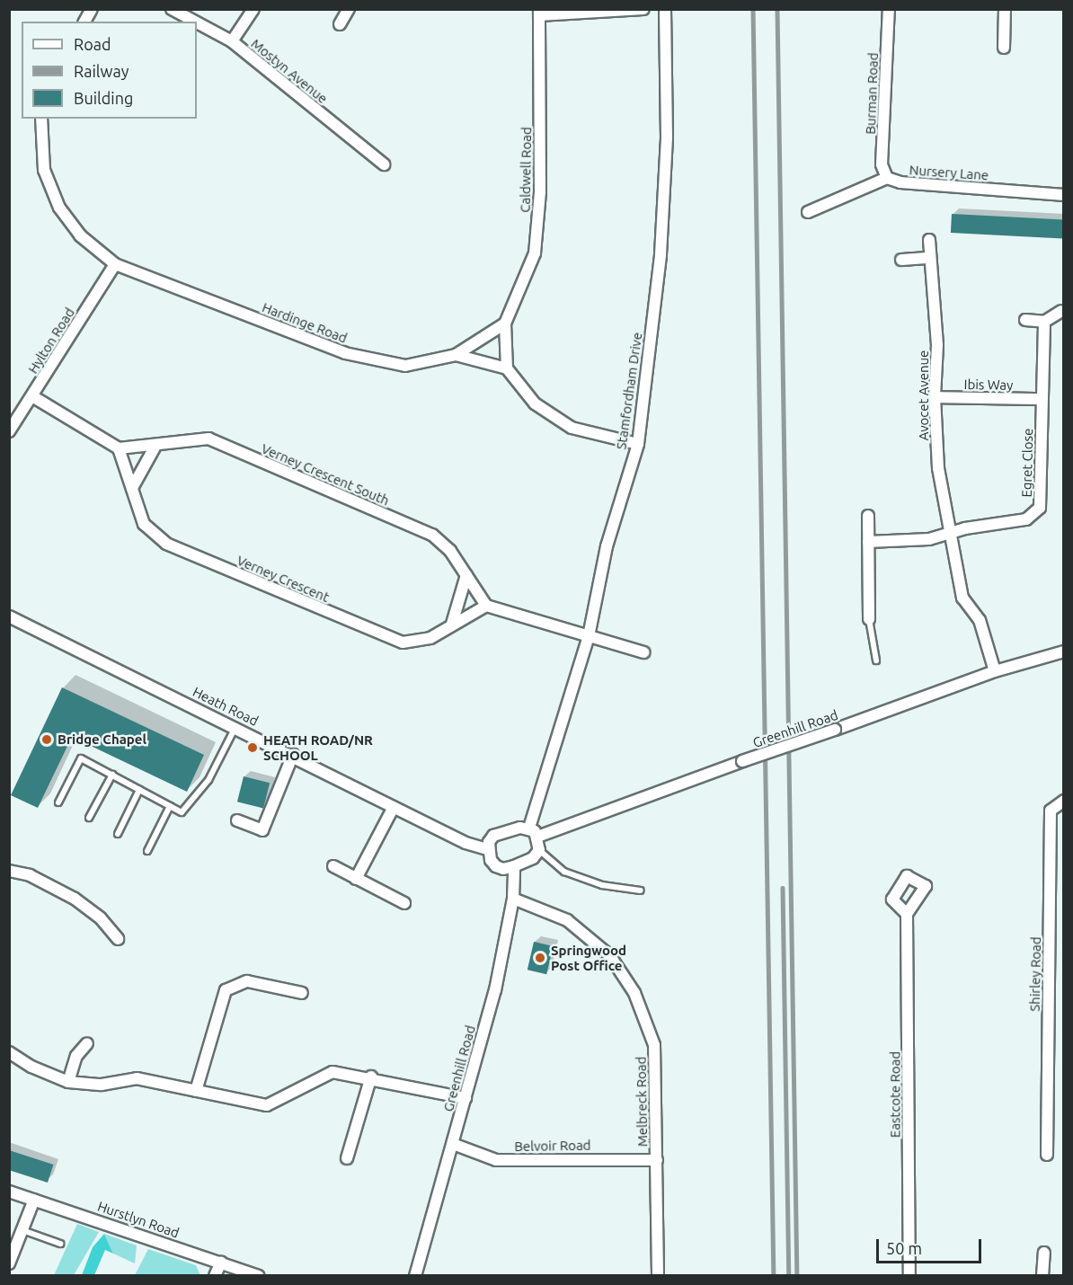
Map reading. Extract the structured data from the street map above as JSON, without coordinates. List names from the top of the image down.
{
  "streets": {
    "street": [
      "Mostyn Avenue",
      "Burman Road",
      "Caldwell Road",
      "Nursery Lane",
      "Hardinge Road",
      "Hylton Road",
      "Ibis Way",
      "Stamfordham Drive",
      "Avocet Avenue",
      "Egret Close",
      "Verney Crescent South",
      "Verney Crescent",
      "Heath Road",
      "Greenhill Road",
      "Shirley Road",
      "Eastcote Road",
      "Melbreck Road",
      "Belvoir Road",
      "Hurstlyn Road"
    ]
  },
  "crossings": [
    ["Burman Road", "Nursery Lane"],
    ["Caldwell Road", "Hardinge Road"],
    ["Hardinge Road", "Hylton Road"],
    ["Ibis Way", "Avocet Avenue"],
    ["Ibis Way", "Egret Close"],
    ["Stamfordham Drive", "Heath Road"],
    ["Stamfordham Drive", "Greenhill Road"],
    ["Avocet Avenue", "Egret Close"],
    ["Avocet Avenue", "Greenhill Road"],
    ["Verney Crescent South", "Verney Crescent"],
    ["Heath Road", "Greenhill Road"],
    ["Greenhill Road", "Melbreck Road"],
    ["Greenhill Road", "Belvoir Road"],
    ["Melbreck Road", "Belvoir Road"]
  ],
  "places": ["Bridge Chapel", "HEATH ROAD/NR SCHOOL", "Springwood Post Office"],
  "legend": ["Road", "Railway", "Building"],
  "scale_bar": "50 m"
}
